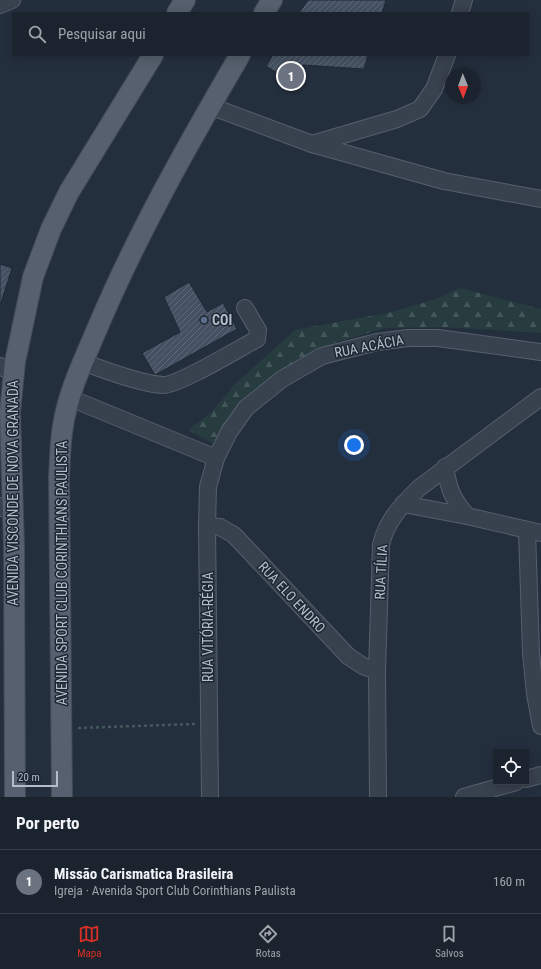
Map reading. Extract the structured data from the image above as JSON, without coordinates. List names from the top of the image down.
{
  "streets": {
    "main road": ["AVENIDA VISCONDE DE NOVA GRANADA", "AVENIDA SPORT CLUB CORINTHIANS PAULISTA"],
    "street": [
      "RUA ACÁCIA",
      "RUA TÍLIA",
      "RUA ELO ENDRO",
      "RUA VITÓRIA-RÉGIA"
    ]
  },
  "crossings": [
    ["RUA ACÁCIA", "RUA VITÓRIA-RÉGIA"],
    ["RUA TÍLIA", "RUA ELO ENDRO"],
    ["RUA ELO ENDRO", "RUA VITÓRIA-RÉGIA"]
  ],
  "places": ["COI"],
  "scale_bar": "20 m",
  "north": "bottom",
  "page": {
    "search": "Pesquisar aqui",
    "pins": "1",
    "scale": "20 m",
    "heading": "Por perto",
    "list": [
      {
        "mark": "1",
        "name": "Missão Carismatica Brasileira",
        "note": "Igreja · Avenida Sport Club Corinthians Paulista",
        "value": "160 m"
      }
    ],
    "nav": ["Mapa", "Rotas", "Salvos"]
  }
}
